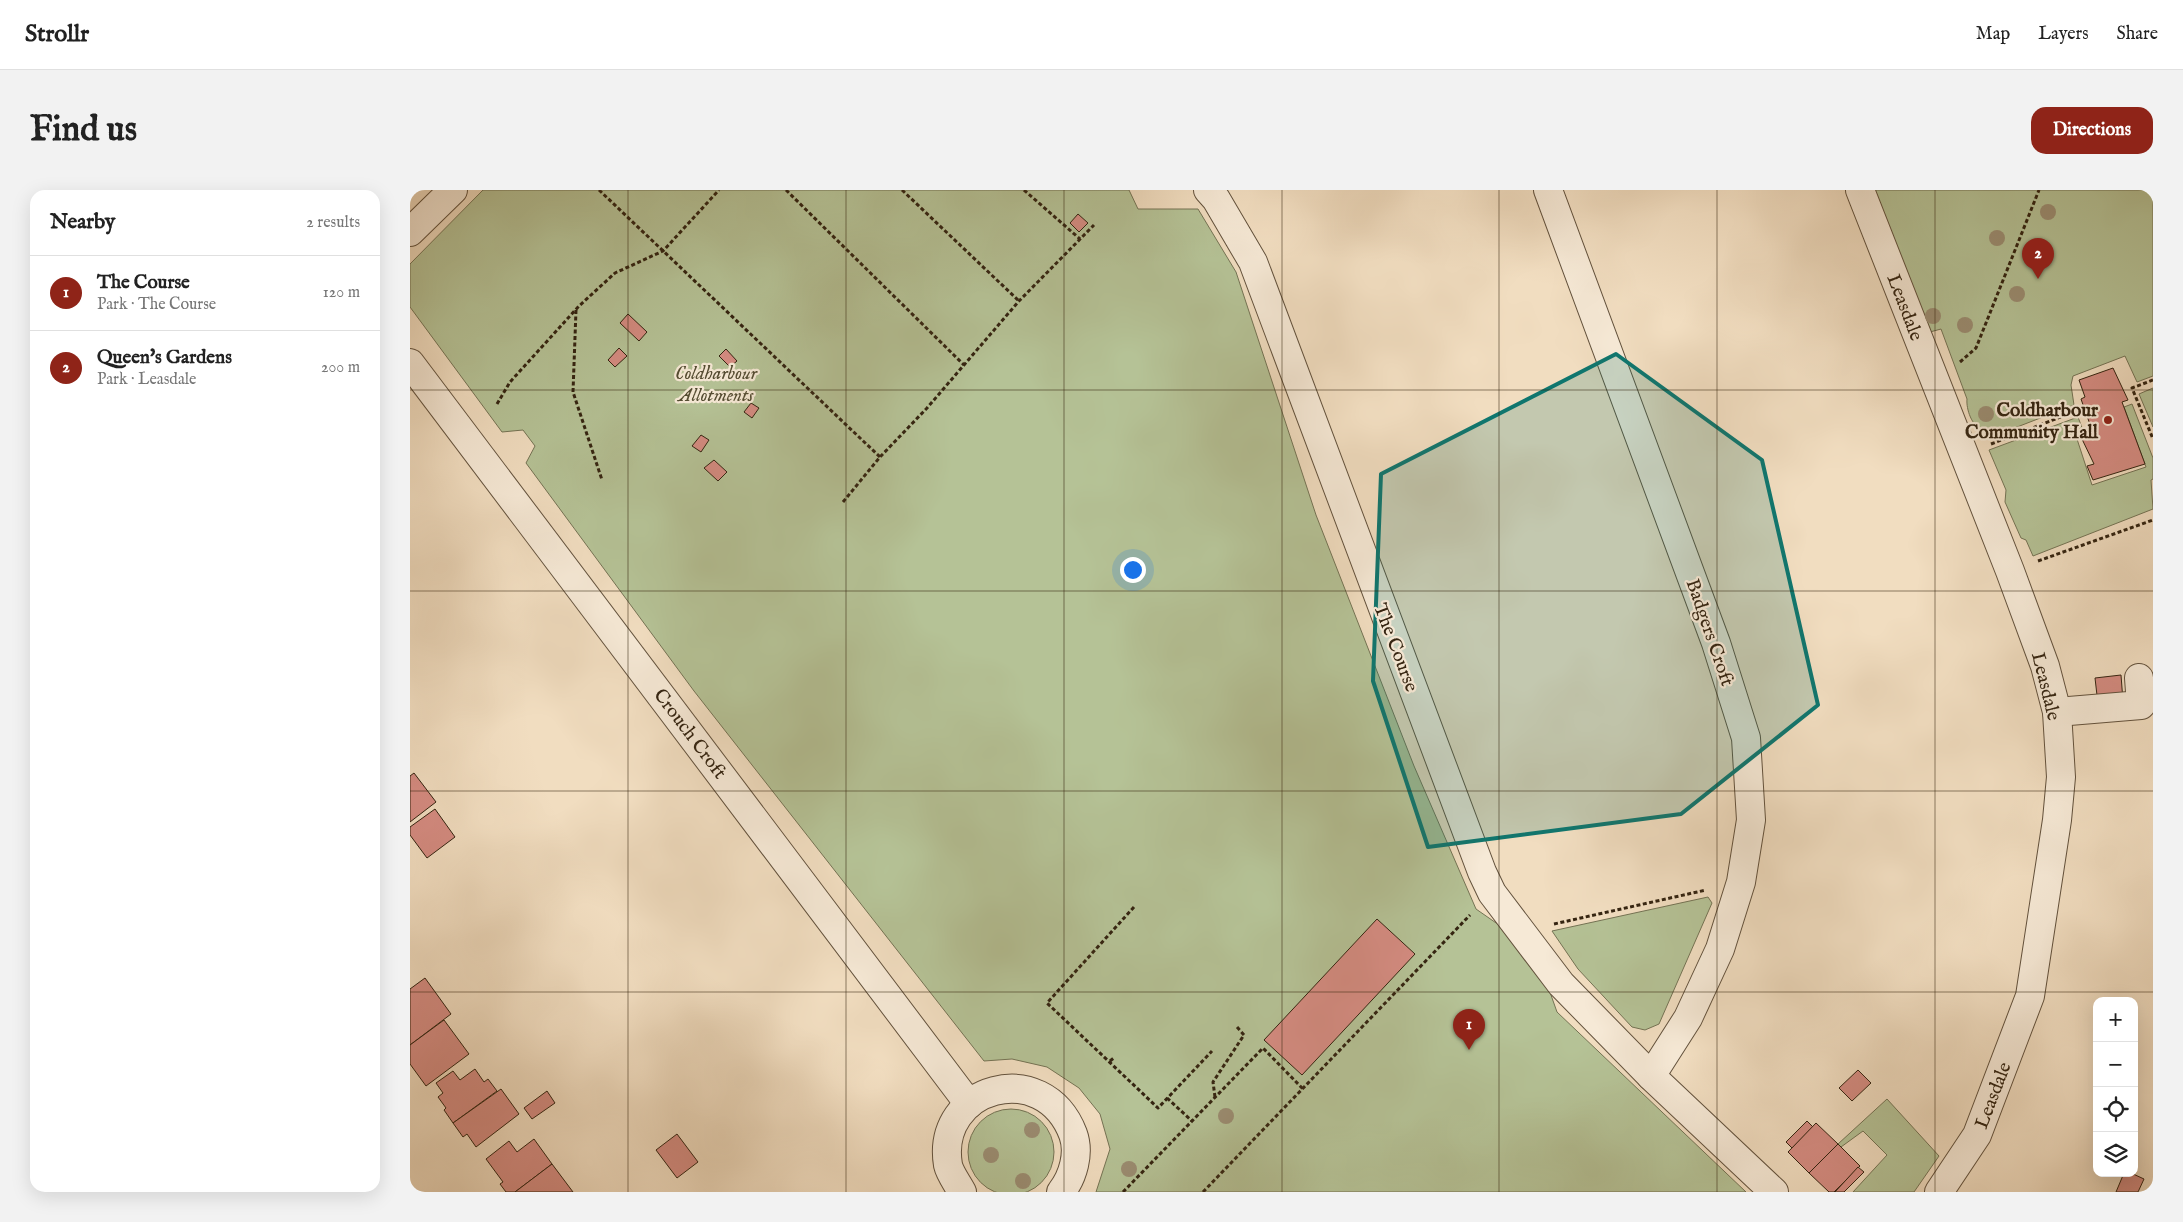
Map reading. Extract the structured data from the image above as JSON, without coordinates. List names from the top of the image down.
{
  "streets": {
    "street": [
      "Leasdale",
      "Badgers Croft",
      "The Course",
      "Crouch Croft"
    ]
  },
  "crossings": [
    ["Badgers Croft", "The Course"]
  ],
  "parks": ["Coldharbour Allotments"],
  "places": ["Coldharbour Community Hall"],
  "page": {
    "header": "Strollr",
    "nav": ["Map", "Layers", "Share"],
    "buttons": "Directions",
    "title": "Find us",
    "heading": ["Nearby", "2 results"],
    "pins": ["2", "1"],
    "list": [
      {
        "mark": "1",
        "name": "The Course",
        "note": "Park · The Course",
        "value": "120 m"
      },
      {
        "mark": "2",
        "name": "Queen's Gardens",
        "note": "Park · Leasdale",
        "value": "200 m"
      }
    ],
    "map_buttons": ["+", "−"]
  }
}
